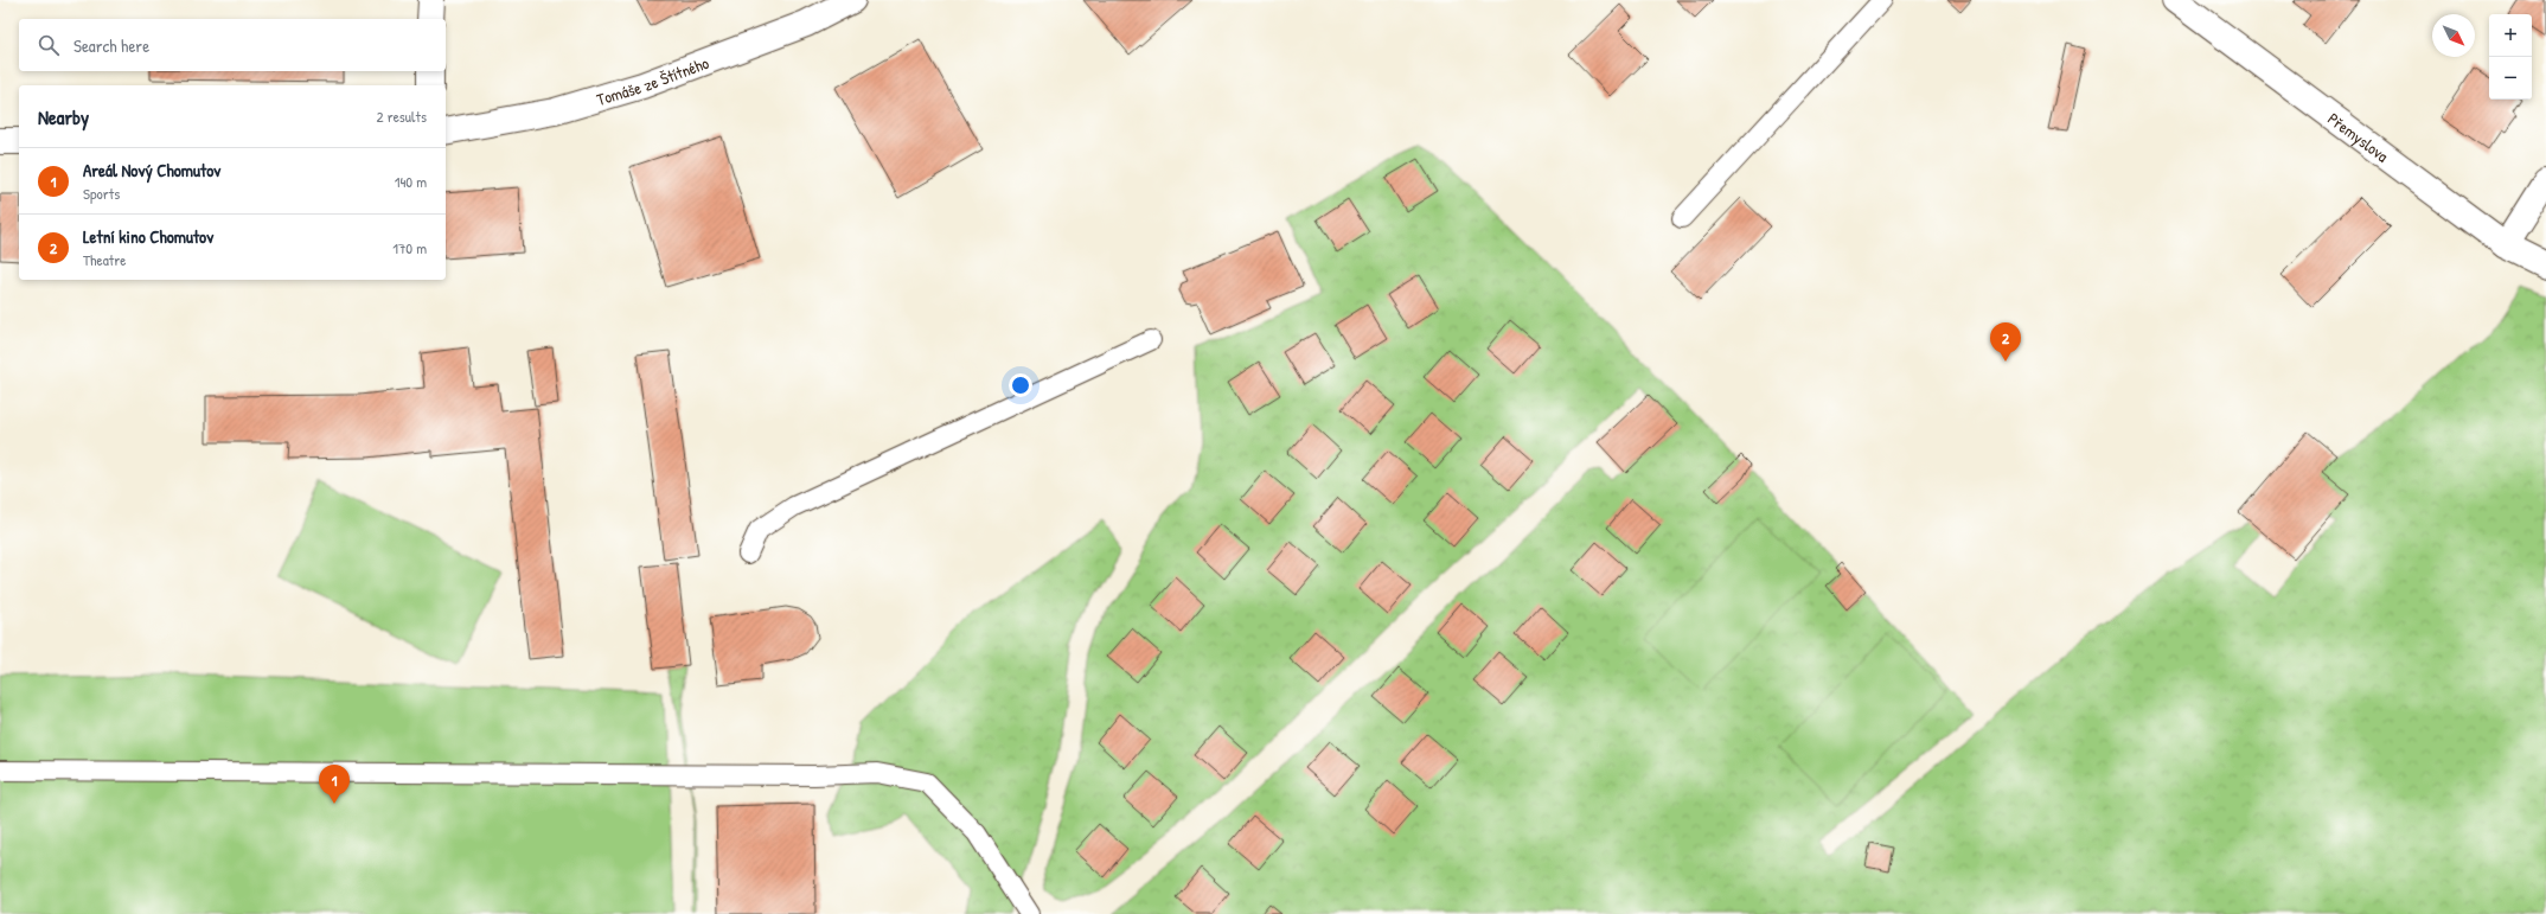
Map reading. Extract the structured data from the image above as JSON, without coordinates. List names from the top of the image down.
{
  "streets": {
    "street": ["Tomáše ze Štítného", "Přemyslova"]
  },
  "north": "bottom right",
  "page": {
    "map_buttons": ["+", "−"],
    "search": "Search here",
    "heading": ["Nearby", "2 results"],
    "list": [
      {
        "mark": "1",
        "name": "Areál Nový Chomutov",
        "note": "Sports",
        "value": "140 m"
      },
      {
        "mark": "2",
        "name": "Letní kino Chomutov",
        "note": "Theatre",
        "value": "170 m"
      }
    ],
    "pins": ["2", "1"]
  }
}
